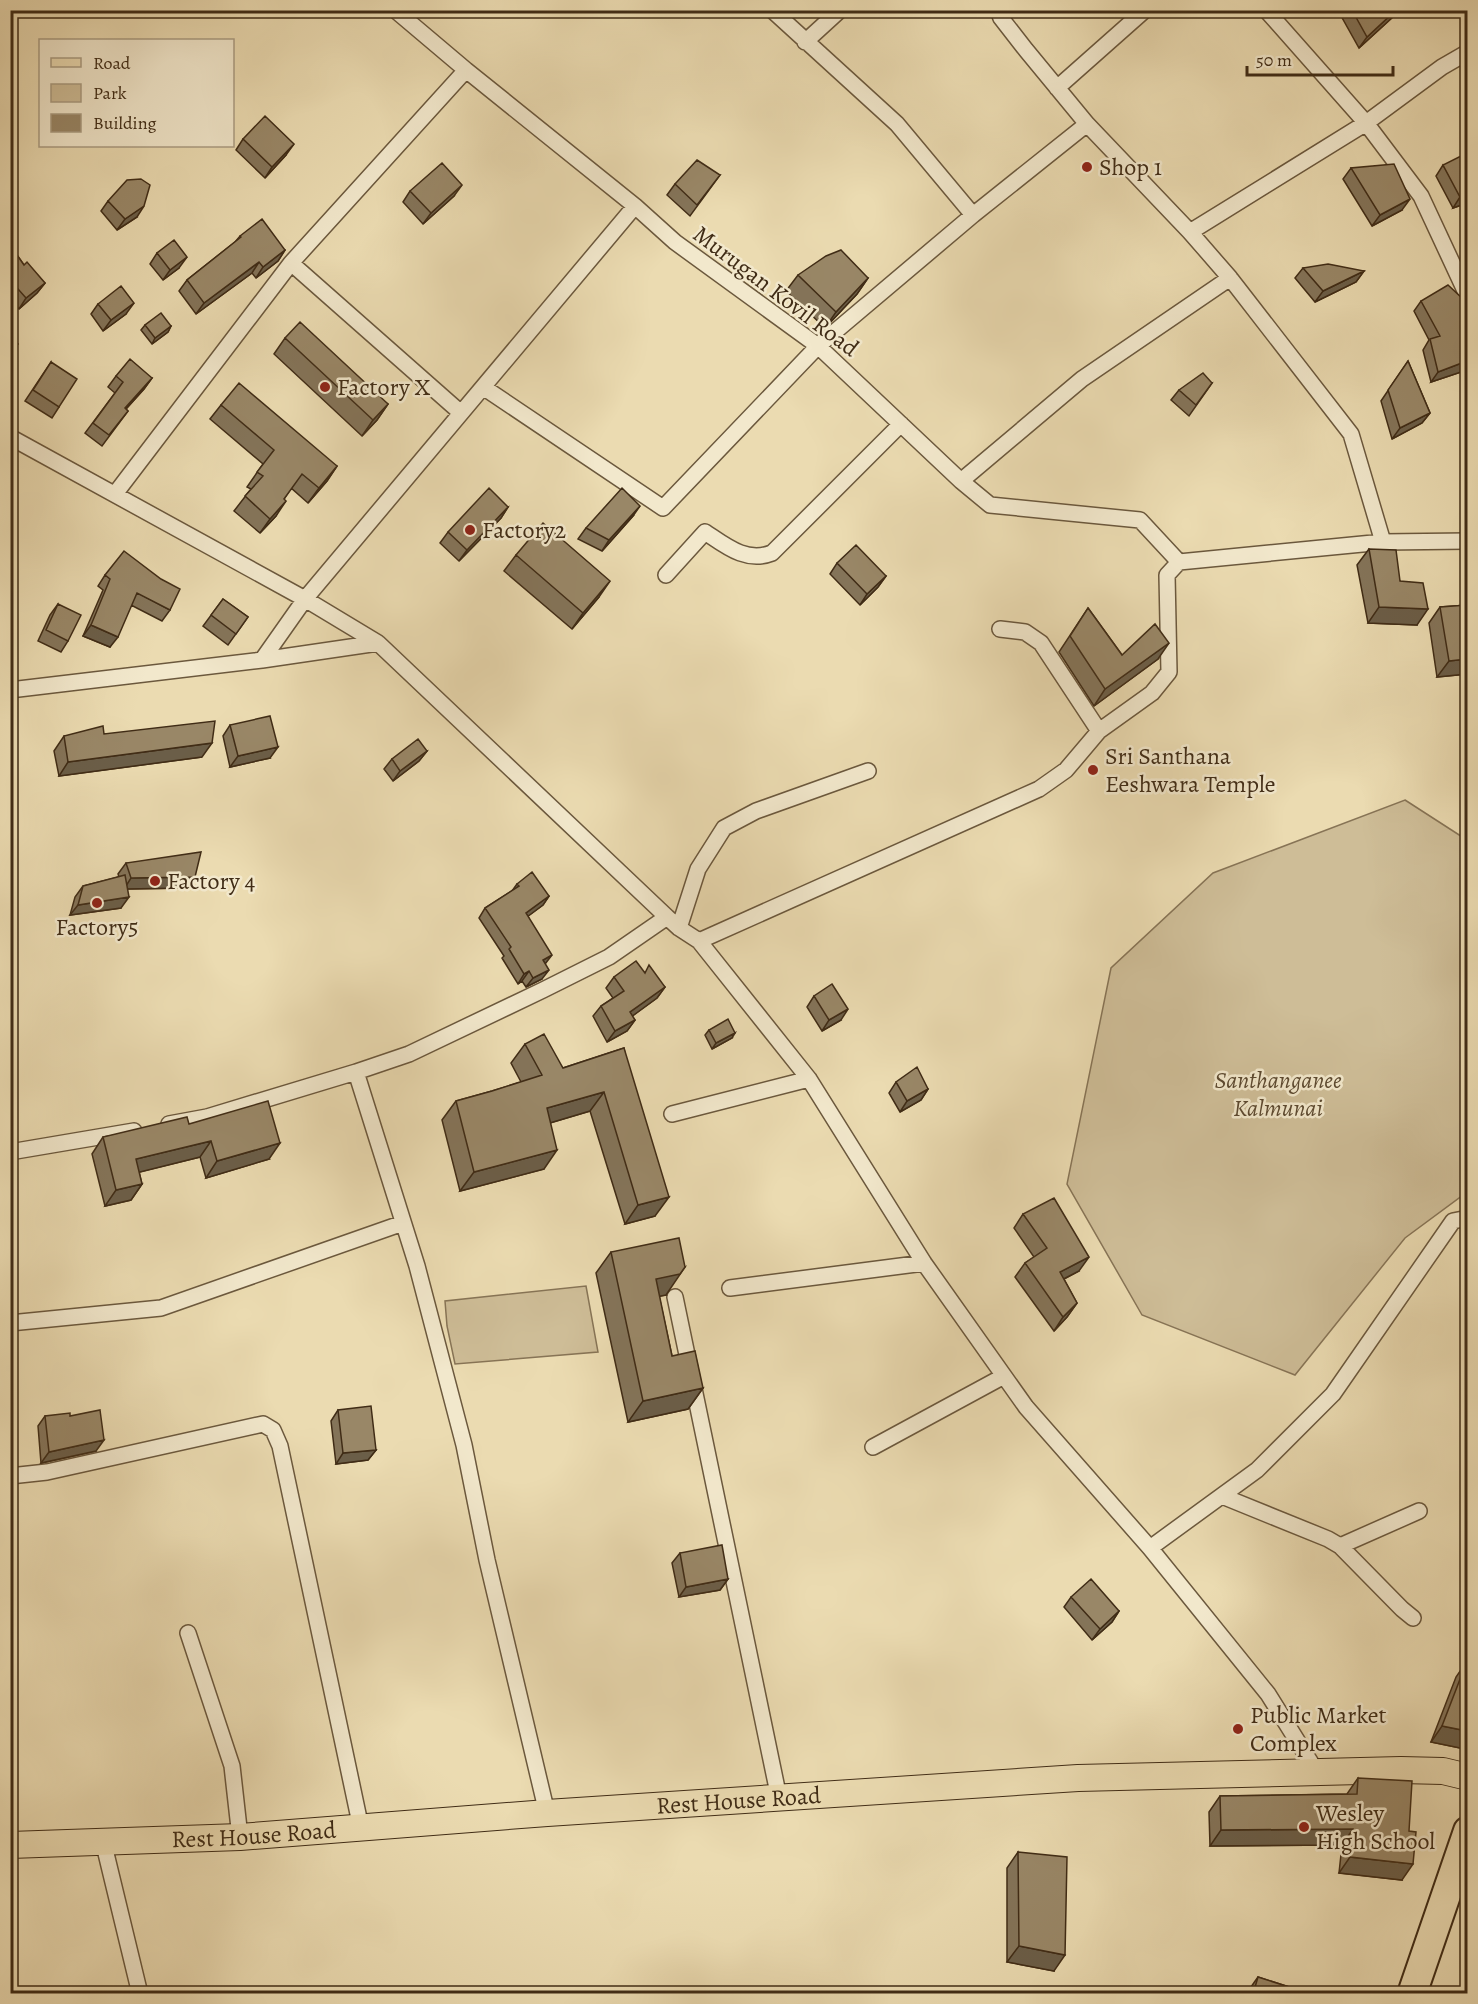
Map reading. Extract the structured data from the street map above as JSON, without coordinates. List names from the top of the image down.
{
  "streets": {
    "main road": ["Rest House Road"],
    "street": ["Murugan Kovil Road"]
  },
  "parks": ["Santhanganee Kalmunai"],
  "places": [
    "Shop 1",
    "Factory X",
    "Factory2",
    "Sri Santhana Eeshwara Temple",
    "Factory 4",
    "Factory5",
    "Public Market Complex",
    "Wesley High School"
  ],
  "legend": ["Road", "Park", "Building"],
  "scale_bar": "50 m"
}
